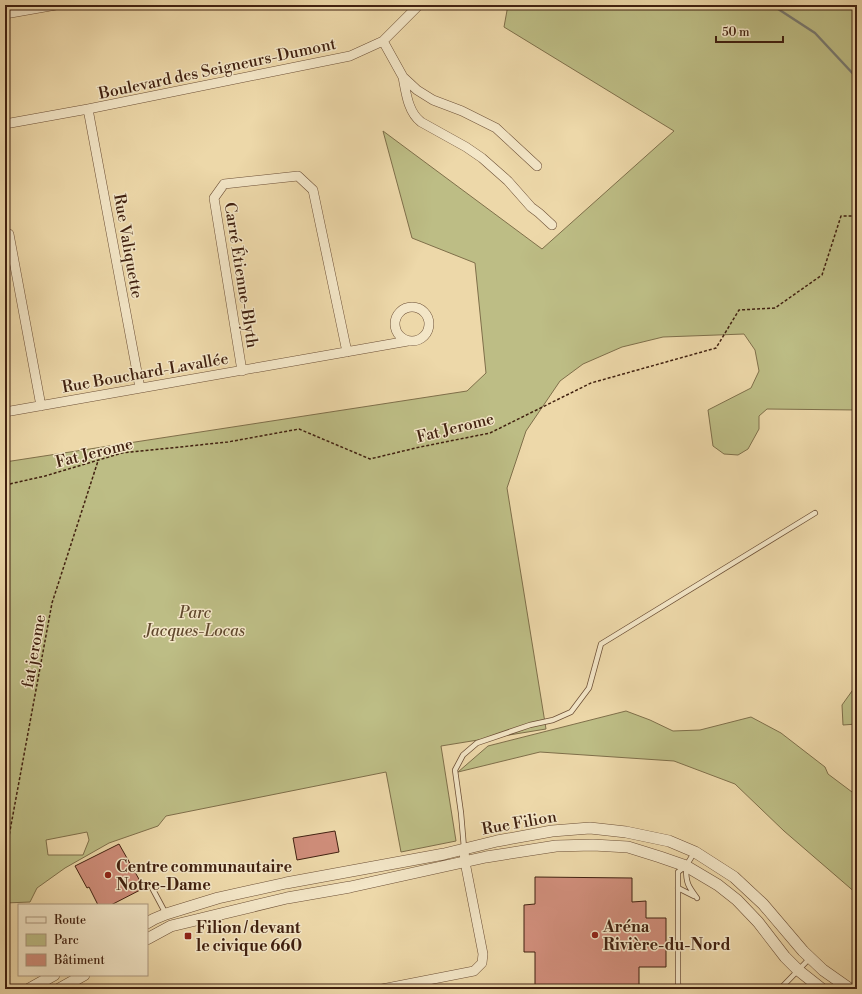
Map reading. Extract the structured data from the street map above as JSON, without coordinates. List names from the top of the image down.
{
  "streets": {
    "street": [
      "Boulevard des Seigneurs-Dumont",
      "Rue Valiquette",
      "Carré Étienne-Blyth",
      "Rue Bouchard-Lavallée",
      "Rue Filion"
    ],
    "path": ["Fat Jerome", "fat jerome"]
  },
  "crossings": [
    ["Boulevard des Seigneurs-Dumont", "Rue Valiquette"],
    ["Rue Valiquette", "Rue Bouchard-Lavallée"],
    ["Carré Étienne-Blyth", "Rue Bouchard-Lavallée"],
    ["Fat Jerome", "fat jerome"]
  ],
  "parks": ["Parc Jacques-Locas"],
  "places": {
    "other": ["Centre communautaire Notre-Dame", "Aréna Rivière-du-Nord"],
    "transit": ["Filion / devant le civique 660"]
  },
  "legend": ["Route", "Parc", "Bâtiment"],
  "scale_bar": "50 m"
}
